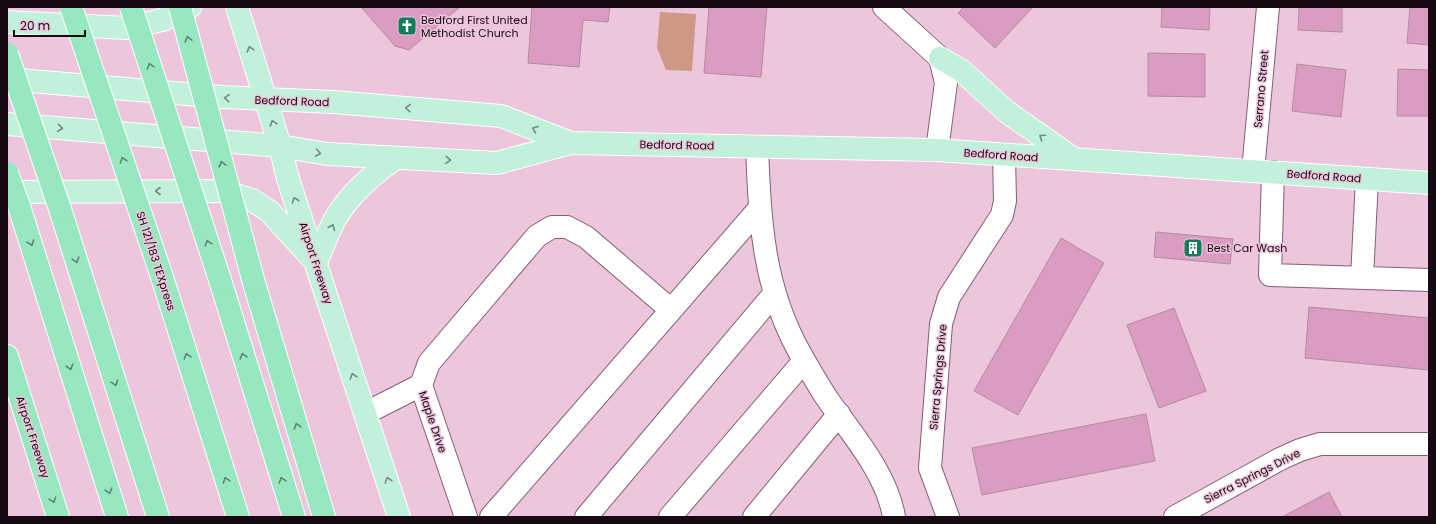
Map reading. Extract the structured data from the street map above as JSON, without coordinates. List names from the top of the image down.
{
  "streets": {
    "highway": ["SH 121/183 TEXpress", "Airport Freeway"],
    "main road": ["Bedford Road"],
    "street": ["Serrano Street", "Sierra Springs Drive", "Maple Drive"]
  },
  "crossings": [
    ["Serrano Street", "Bedford Road"],
    ["Bedford Road", "Airport Freeway"],
    ["Bedford Road", "Sierra Springs Drive"],
    ["Airport Freeway", "Maple Drive"]
  ],
  "places": {
    "church": ["Bedford First United Methodist Church"],
    "building": ["Best Car Wash"]
  },
  "scale_bar": "20 m"
}
